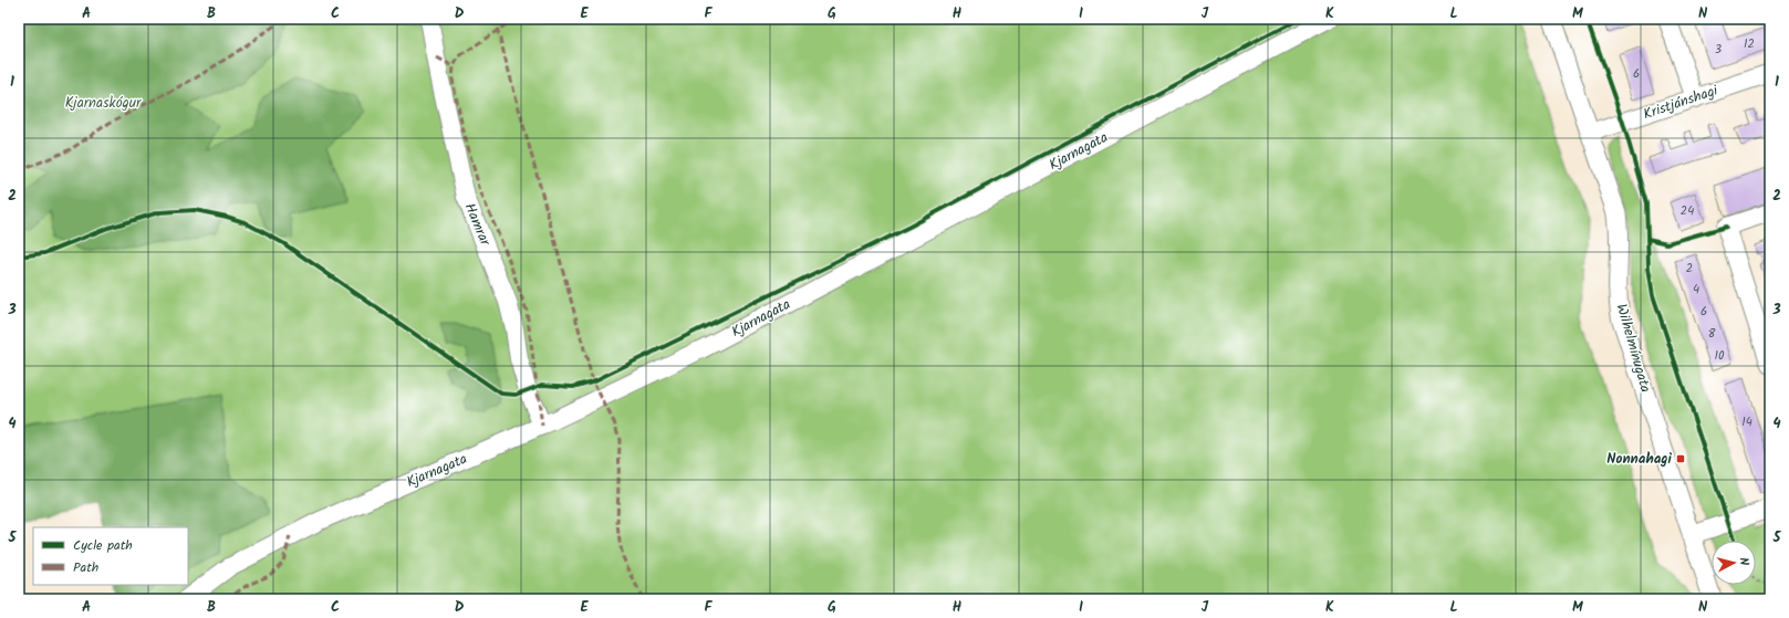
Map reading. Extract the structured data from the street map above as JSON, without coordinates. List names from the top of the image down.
{
  "streets": {
    "street": [
      "Kristjánshagi",
      "Kjarnagata",
      "Hamrar",
      "Wilhelmínugata"
    ]
  },
  "crossings": [
    ["Kristjánshagi", "Wilhelmínugata"],
    ["Kjarnagata", "Hamrar"]
  ],
  "parks": ["Kjarnaskógur"],
  "places": {
    "transit": ["Nonnahagi"]
  },
  "house_numbers": [
    "12",
    "3",
    "6",
    "24",
    "2",
    "4",
    "6",
    "8",
    "10",
    "14"
  ],
  "legend": ["Cycle path", "Path"],
  "north": "right",
  "grid": {
    "columns": [
      "A",
      "B",
      "C",
      "D",
      "E",
      "F",
      "G",
      "H",
      "I",
      "J",
      "K",
      "L",
      "M",
      "N"
    ],
    "rows": [
      "1",
      "2",
      "3",
      "4",
      "5"
    ]
  }
}
